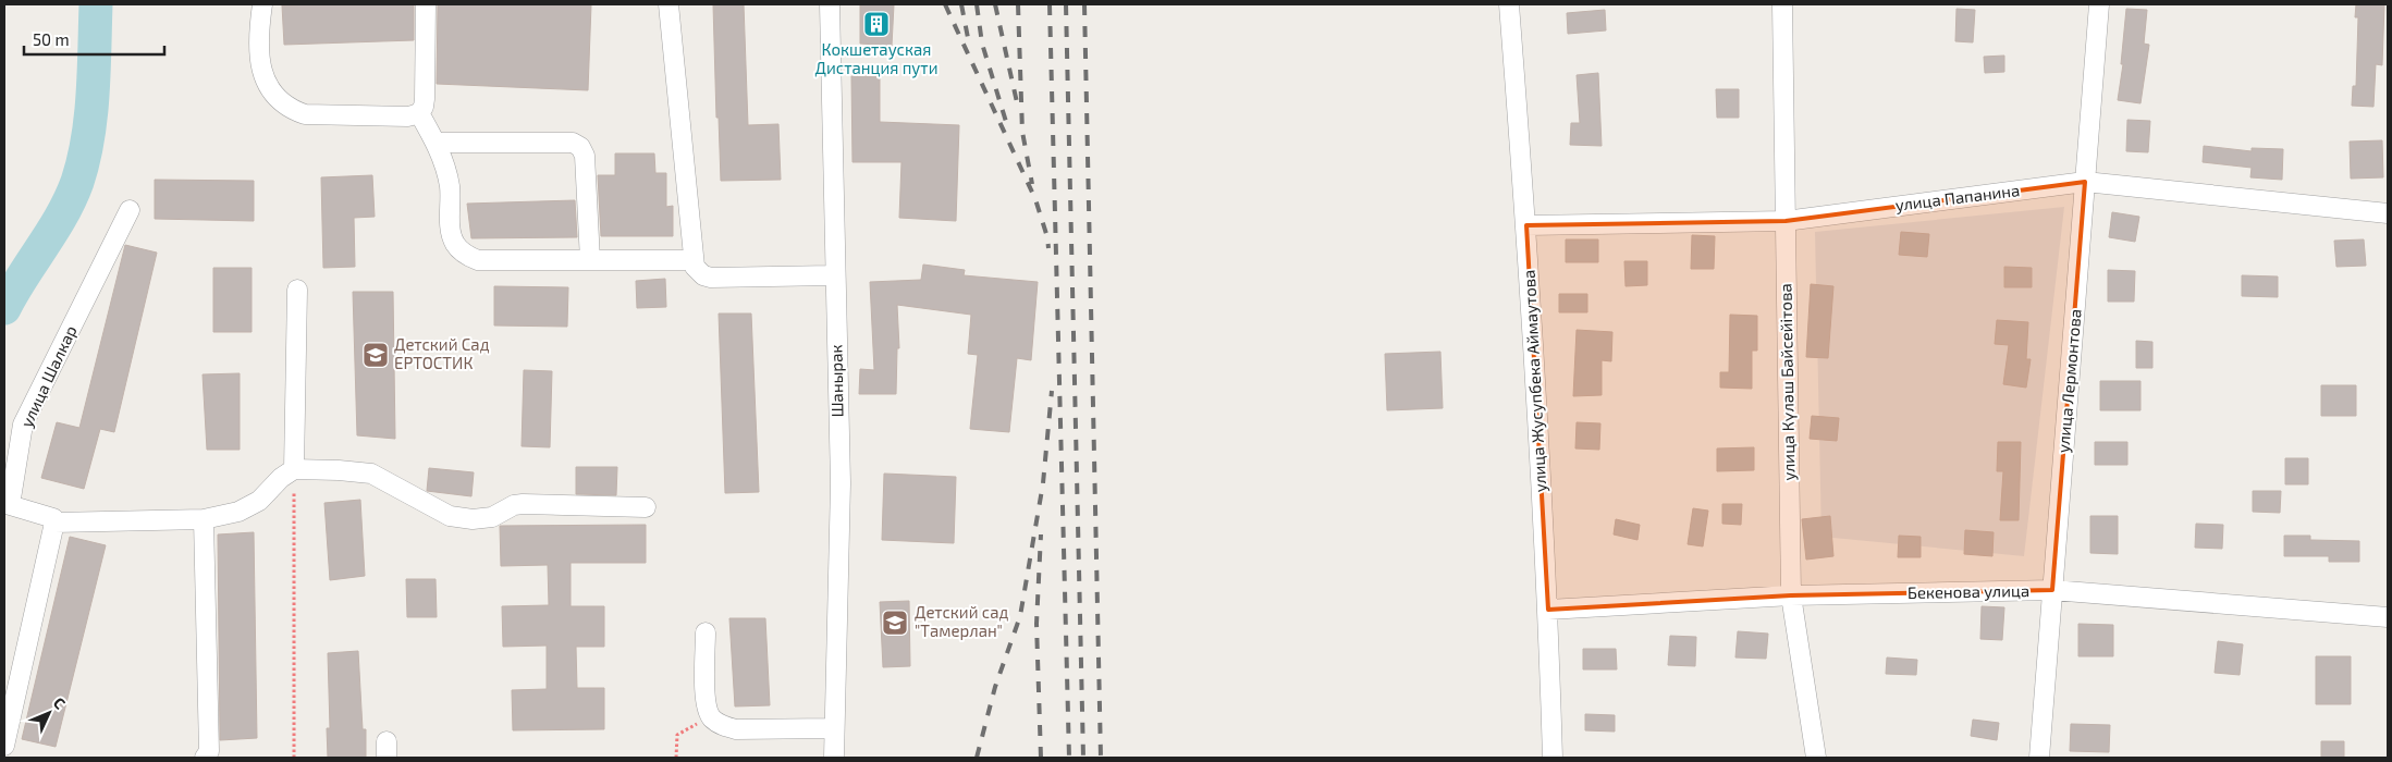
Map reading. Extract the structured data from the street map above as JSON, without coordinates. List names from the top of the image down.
{
  "streets": {
    "street": [
      "улица Папанина",
      "улица Шалкар",
      "Шанырак",
      "улица Жусупбека Аймаутова",
      "улица Лермонтова",
      "улица Күләш Байсейітова",
      "Бекенова улица"
    ]
  },
  "crossings": [
    ["улица Папанина", "улица Жусупбека Аймаутова"],
    ["улица Папанина", "улица Лермонтова"],
    ["улица Папанина", "улица Күләш Байсейітова"],
    ["улица Жусупбека Аймаутова", "Бекенова улица"],
    ["улица Лермонтова", "Бекенова улица"],
    ["улица Күләш Байсейітова", "Бекенова улица"]
  ],
  "places": {
    "building": ["Кокшетауская Дистанция пути"],
    "school or university": ["Детский Сад ЕРТОСТИК", "Детский сад \"Тамерлан\""]
  },
  "scale_bar": "50 m",
  "north": "top right"
}
